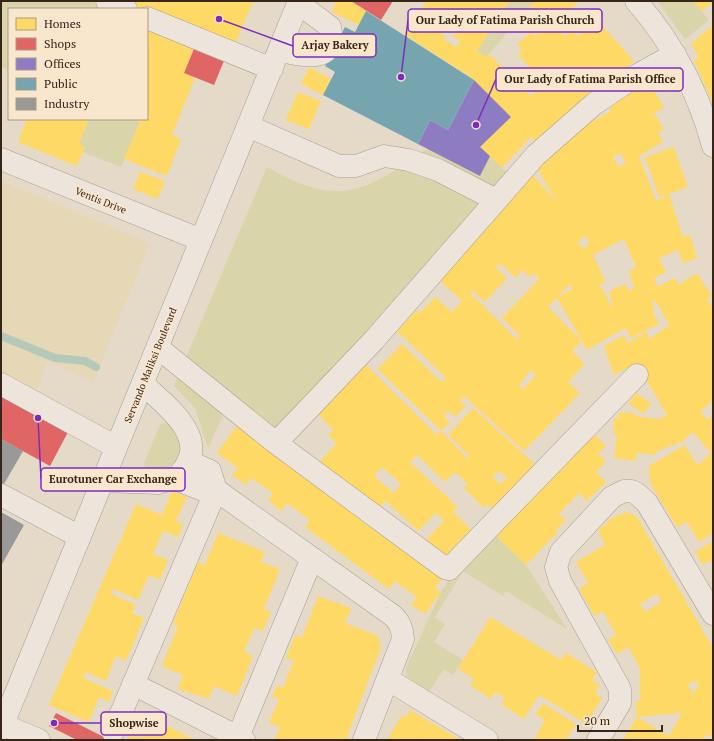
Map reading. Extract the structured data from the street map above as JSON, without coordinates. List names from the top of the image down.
{
  "streets": {
    "street": ["Ventis Drive", "Servando Maliksi Boulevard"]
  },
  "crossings": [
    ["Ventis Drive", "Servando Maliksi Boulevard"]
  ],
  "places": [
    "Arjay Bakery",
    "Our Lady of Fatima Parish Church",
    "Our Lady of Fatima Parish Office",
    "Eurotuner Car Exchange",
    "Shopwise"
  ],
  "legend": [
    "Homes",
    "Shops",
    "Offices",
    "Public",
    "Industry"
  ],
  "scale_bar": "20 m"
}
